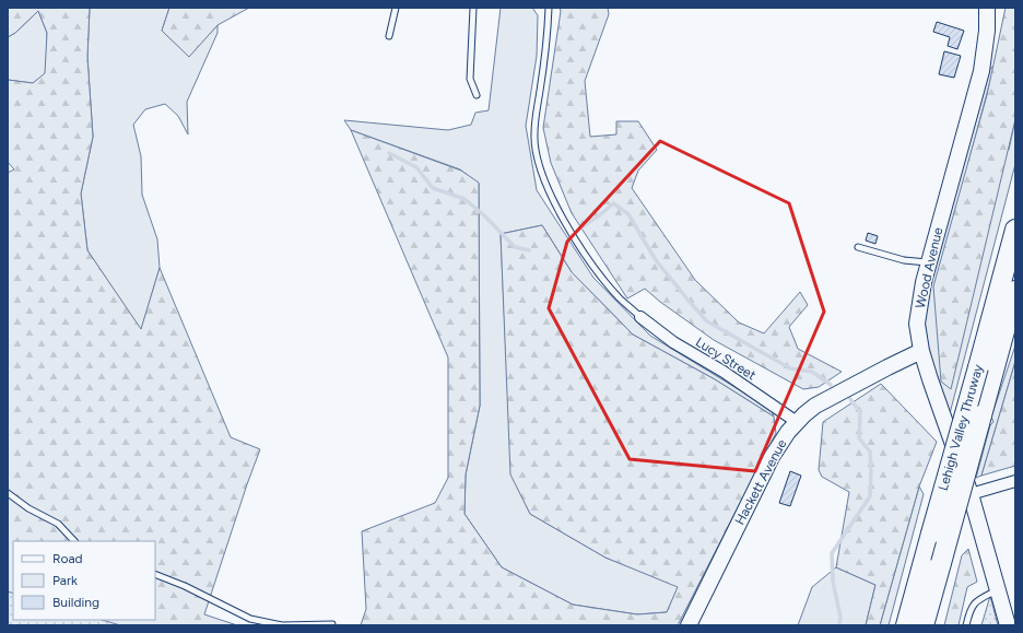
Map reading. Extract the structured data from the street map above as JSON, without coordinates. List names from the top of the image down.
{
  "streets": {
    "highway": ["Lehigh Valley Thruway"],
    "main road": ["Wood Avenue", "Hackett Avenue"],
    "street": ["Lucy Street"]
  },
  "crossings": [
    ["Wood Avenue", "Hackett Avenue"],
    ["Lucy Street", "Hackett Avenue"]
  ],
  "legend": ["Road", "Park", "Building"]
}
